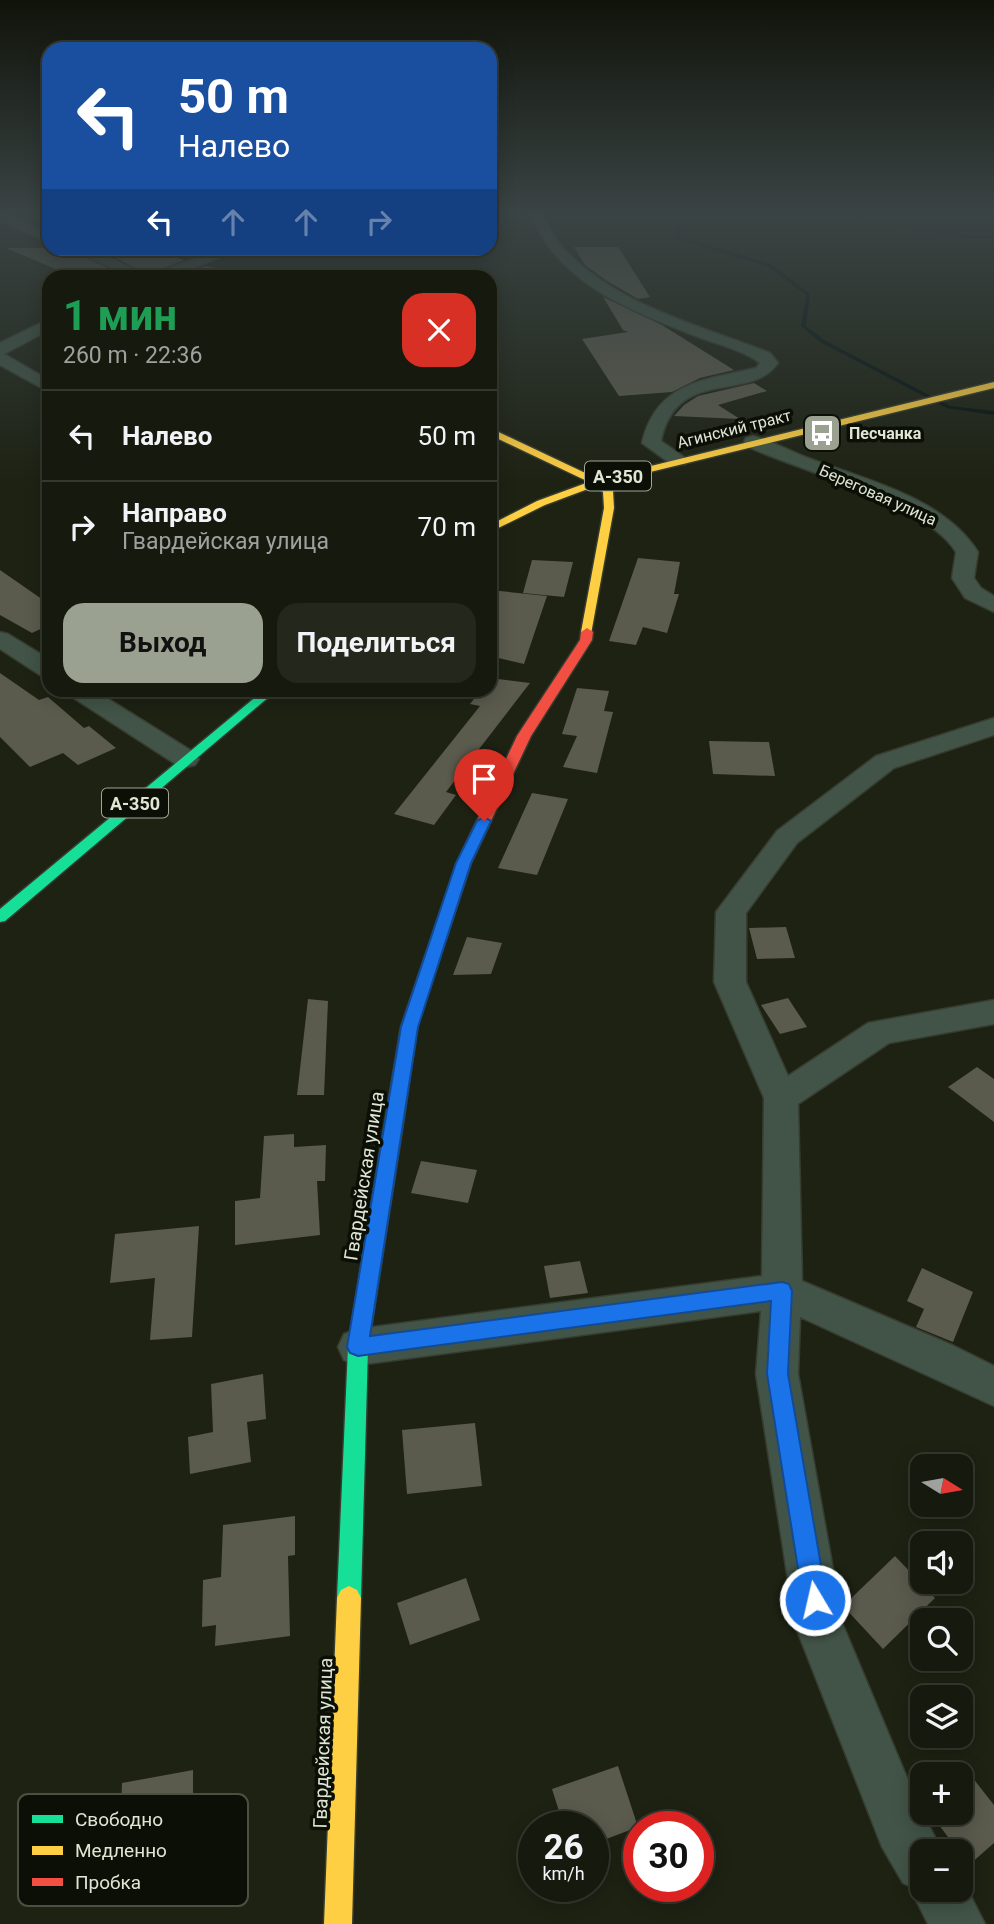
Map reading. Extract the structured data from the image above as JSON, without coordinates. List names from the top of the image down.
{
  "streets": {
    "main road": ["Агинский тракт", "А-350", "Гвардейская улица"],
    "street": ["Береговая улица"]
  },
  "crossings": [
    ["Агинский тракт", "Береговая улица"],
    ["Агинский тракт", "Гвардейская улица"]
  ],
  "places": {
    "bus stop": ["Песчанка"]
  },
  "legend": ["Свободно", "Медленно", "Пробка"],
  "north": "right",
  "page": {
    "turn": ["50 m", "Налево"],
    "heading": ["1 мин", "260 m · 22:36"],
    "list": [
      {
        "name": "Налево",
        "value": "50 m"
      },
      {
        "name": "Направо",
        "note": "Гвардейская улица",
        "value": "70 m"
      }
    ],
    "buttons": ["Выход", "Поделиться"],
    "map_buttons": ["+", "−"],
    "speed": "26 km/h",
    "limit": "30"
  }
}
